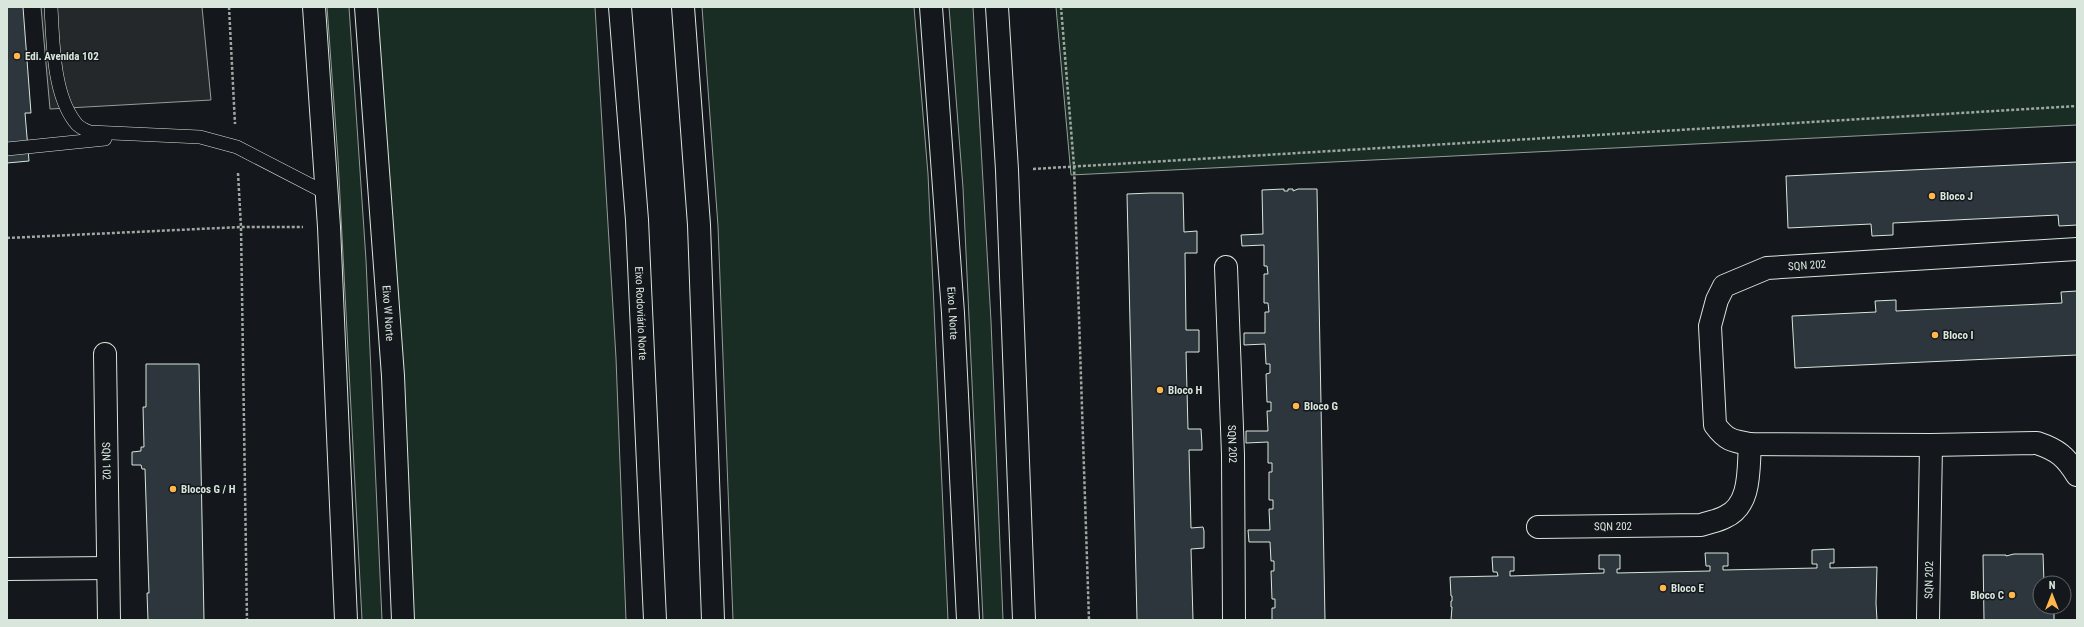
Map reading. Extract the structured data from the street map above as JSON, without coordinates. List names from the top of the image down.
{
  "streets": {
    "main road": [
      "SQN 202",
      "Eixo W Norte",
      "Eixo Rodoviário Norte",
      "Eixo L Norte",
      "SQN 102"
    ]
  },
  "places": [
    "Edi. Avenida 102",
    "Bloco J",
    "Bloco I",
    "Bloco H",
    "Bloco G",
    "Blocos G / H",
    "Bloco E",
    "Bloco C"
  ],
  "north": "top"
}
